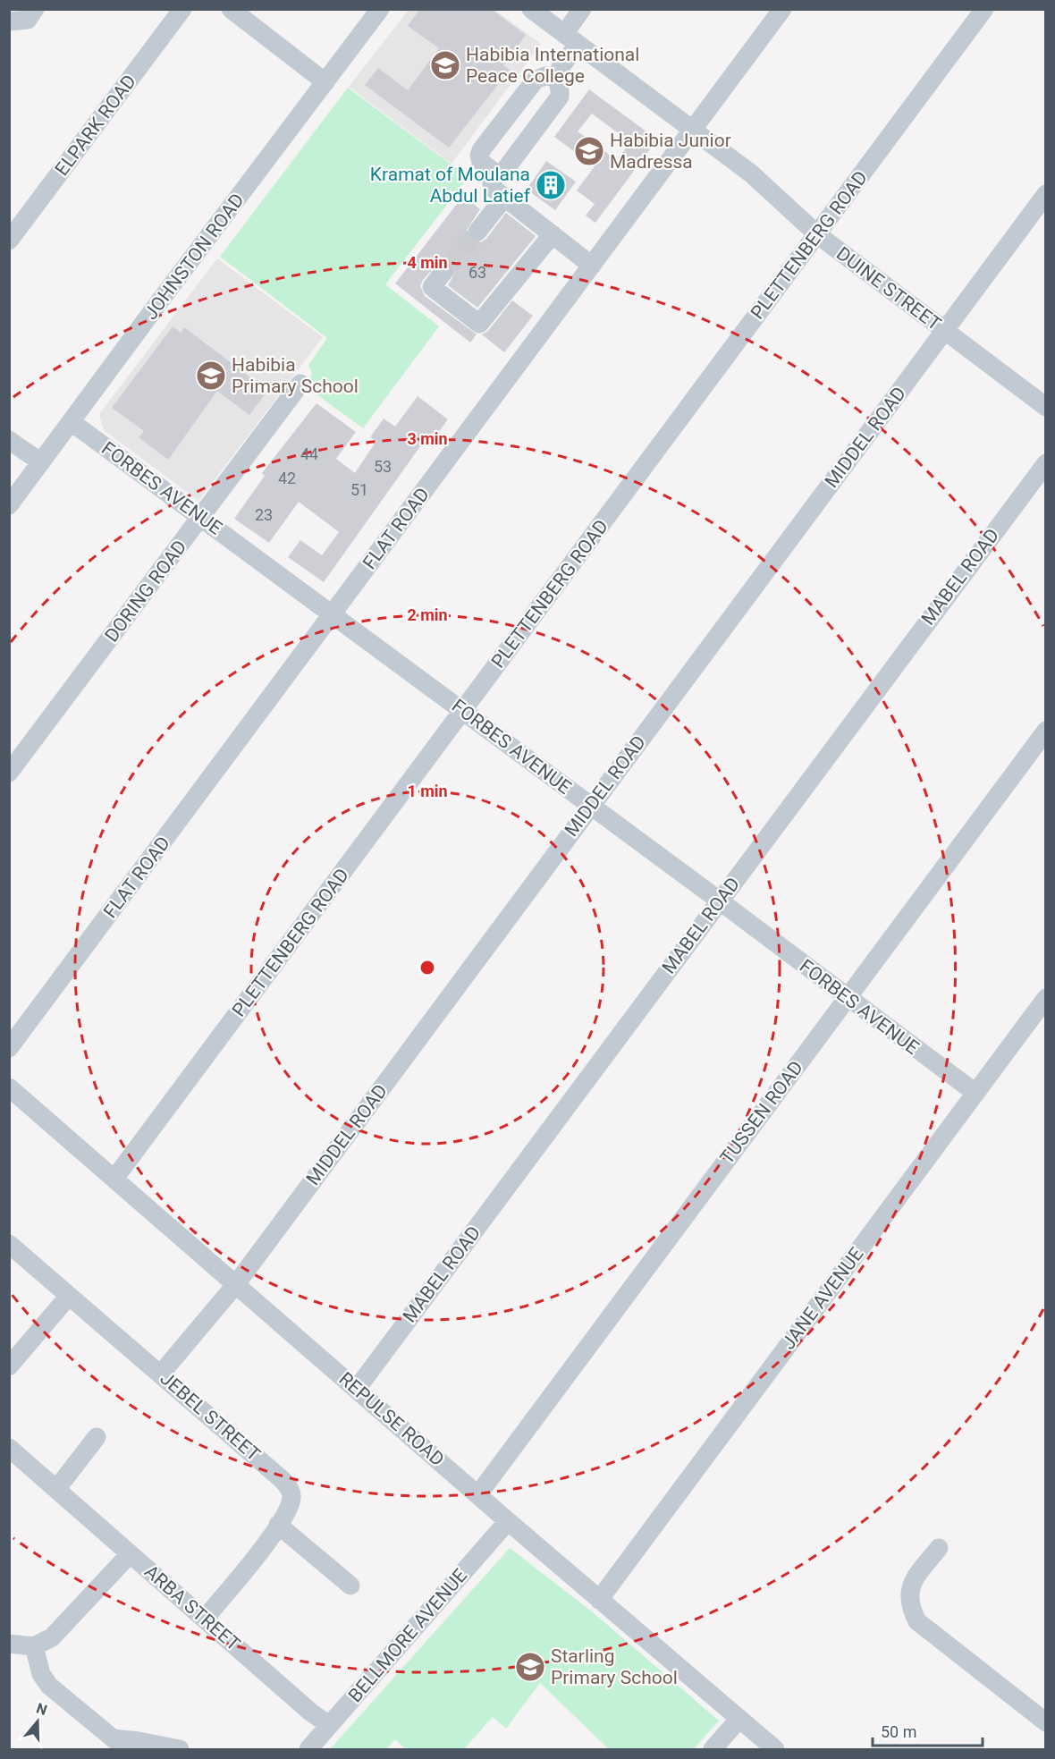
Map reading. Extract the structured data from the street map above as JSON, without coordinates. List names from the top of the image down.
{
  "streets": {
    "street": [
      "ELPARK ROAD",
      "PLETTENBERG ROAD",
      "JOHNSTON ROAD",
      "DUINE STREET",
      "MIDDEL ROAD",
      "FORBES AVENUE",
      "FLAT ROAD",
      "MABEL ROAD",
      "DORING ROAD",
      "TUSSEN ROAD",
      "JANE AVENUE",
      "JEBEL STREET",
      "REPULSE ROAD",
      "ARBA STREET",
      "BELLMORE AVENUE"
    ]
  },
  "crossings": [
    ["PLETTENBERG ROAD", "DUINE STREET"],
    ["PLETTENBERG ROAD", "FORBES AVENUE"],
    ["PLETTENBERG ROAD", "REPULSE ROAD"],
    ["JOHNSTON ROAD", "FORBES AVENUE"],
    ["DUINE STREET", "MIDDEL ROAD"],
    ["DUINE STREET", "FLAT ROAD"],
    ["MIDDEL ROAD", "FORBES AVENUE"],
    ["MIDDEL ROAD", "JEBEL STREET"],
    ["MIDDEL ROAD", "REPULSE ROAD"],
    ["FORBES AVENUE", "FLAT ROAD"],
    ["FORBES AVENUE", "MABEL ROAD"],
    ["FORBES AVENUE", "DORING ROAD"],
    ["FORBES AVENUE", "TUSSEN ROAD"],
    ["FORBES AVENUE", "JANE AVENUE"],
    ["MABEL ROAD", "REPULSE ROAD"],
    ["TUSSEN ROAD", "REPULSE ROAD"],
    ["JANE AVENUE", "REPULSE ROAD"],
    ["JEBEL STREET", "ARBA STREET"],
    ["REPULSE ROAD", "BELLMORE AVENUE"],
    ["ARBA STREET", "BELLMORE AVENUE"]
  ],
  "places": {
    "school or university": [
      "Habibia International Peace College",
      "Habibia Junior Madressa",
      "Habibia Primary School",
      "Starling Primary School"
    ],
    "building": ["Kramat of Moulana Abdul Latief"]
  },
  "house_numbers": [
    "63",
    "44",
    "53",
    "42",
    "51",
    "23"
  ],
  "scale_bar": "50 m",
  "north": "top",
  "rings": [
    "4 min",
    "3 min",
    "2 min",
    "1 min"
  ]
}
